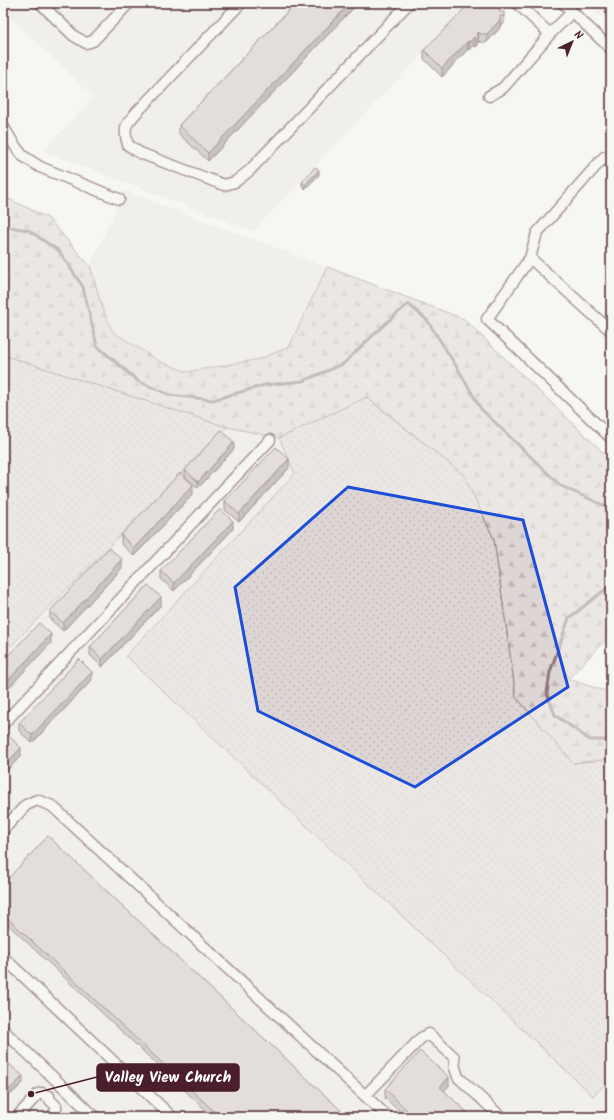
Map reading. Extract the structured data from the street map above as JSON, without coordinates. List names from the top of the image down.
{
  "places": ["Valley View Church"],
  "north": "top right"
}
